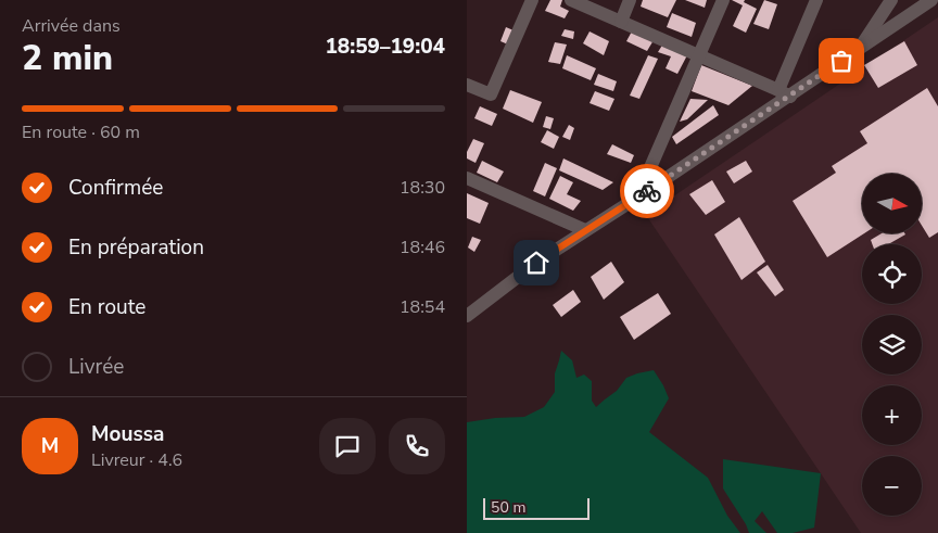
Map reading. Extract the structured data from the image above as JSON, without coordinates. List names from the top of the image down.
{
  "scale_bar": "50 m",
  "north": "right",
  "page": {
    "heading": ["2 min", "Arrivée dans", "18:59–19:04"],
    "panel": ["Moussa", "Livreur · 4.6"],
    "bar": "En route · 60 m",
    "list": [
      ["Confirmée", "18:30"],
      ["En préparation", "18:46"],
      ["En route", "18:54"],
      "Livrée"
    ],
    "map_buttons": ["+", "−"],
    "round": "M",
    "scale": "50 m"
  }
}
